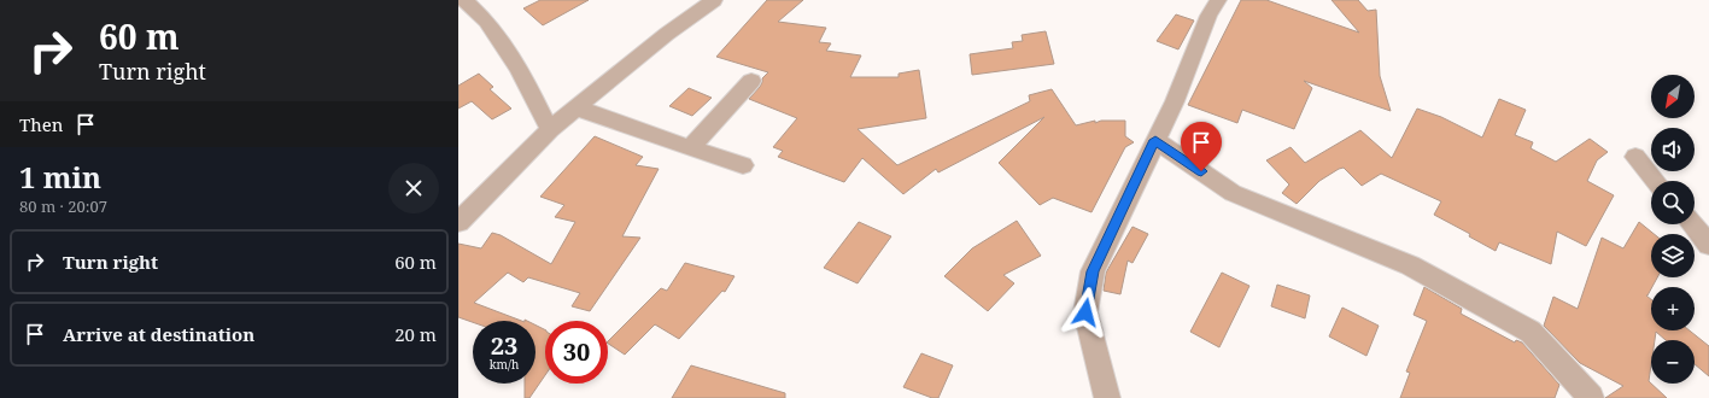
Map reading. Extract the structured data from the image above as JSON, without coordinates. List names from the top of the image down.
{
  "north": "bottom left",
  "page": {
    "turn": ["60 m", "Turn right"],
    "map_buttons": ["+", "−"],
    "then": "Then",
    "heading": ["1 min", "80 m · 20:07"],
    "list": [
      {
        "name": "Turn right",
        "value": "60 m"
      },
      {
        "name": "Arrive at destination",
        "value": "20 m"
      }
    ],
    "speed": "23 km/h",
    "limit": "30"
  }
}
